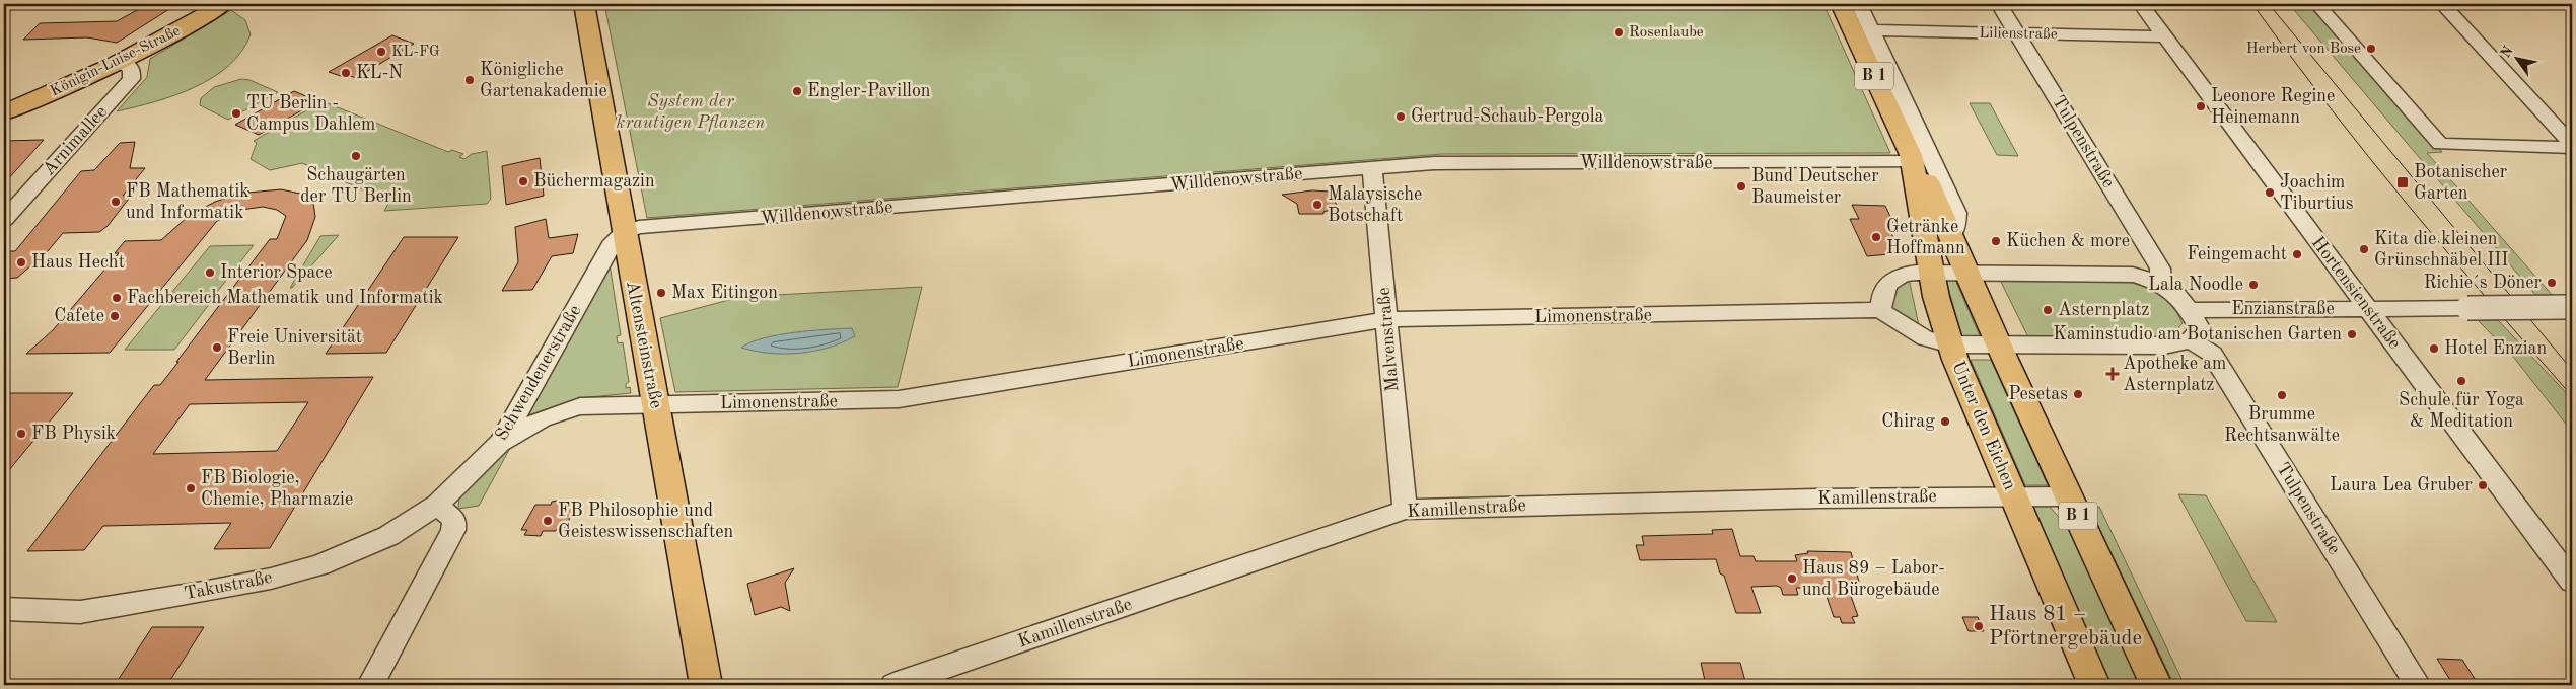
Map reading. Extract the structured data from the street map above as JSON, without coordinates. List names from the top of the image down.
{
  "streets": {
    "main road": [
      "Königin-Luise-Straße",
      "B 1",
      "Altensteinstraße",
      "Unter den Eichen"
    ],
    "street": [
      "Lilienstraße",
      "Arnimallee",
      "Tulpenstraße",
      "Willdenowstraße",
      "Hortensienstraße",
      "Enzianstraße",
      "Limonenstraße",
      "Malvenstraße",
      "Schwendenerstraße",
      "Kamillenstraße",
      "Takustraße"
    ]
  },
  "crossings": [
    ["Lilienstraße", "Tulpenstraße"],
    ["Lilienstraße", "Hortensienstraße"],
    ["Königin-Luise-Straße", "Arnimallee"],
    ["Willdenowstraße", "Malvenstraße"],
    ["Willdenowstraße", "Altensteinstraße"],
    ["Willdenowstraße", "Schwendenerstraße"],
    ["Willdenowstraße", "Unter den Eichen"],
    ["Hortensienstraße", "Enzianstraße"],
    ["Limonenstraße", "Malvenstraße"],
    ["Limonenstraße", "Altensteinstraße"],
    ["Limonenstraße", "Schwendenerstraße"],
    ["Malvenstraße", "Kamillenstraße"],
    ["Altensteinstraße", "Schwendenerstraße"],
    ["Schwendenerstraße", "Takustraße"],
    ["Unter den Eichen", "Kamillenstraße"]
  ],
  "parks": ["System der krautigen Pflanzen"],
  "places": {
    "other": [
      "Rosenlaube",
      "Herbert von Bose",
      "KL-FG",
      "KL-N",
      "Königliche Gartenakademie",
      "Engler-Pavillon",
      "Leonore Regine Heinemann",
      "TU Berlin - Campus Dahlem",
      "Gertrud-Schaub-Pergola",
      "Schaugärten der TU Berlin",
      "Büchermagazin",
      "Bund Deutscher Baumeister",
      "Joachim Tiburtius",
      "FB Mathematik und Informatik",
      "Malaysische Botschaft",
      "Getränke Hoffmann",
      "Küchen & more",
      "Kita die kleinen Grünschnäbel III",
      "Feingemacht",
      "Haus Hecht",
      "Interior Space",
      "Richie´s Döner",
      "Lala Noodle",
      "Max Eitingon",
      "Fachbereich Mathematik und Informatik",
      "Asternplatz",
      "Cafete",
      "Kaminstudio am Botanischen Garten",
      "Freie Universität Berlin",
      "Hotel Enzian",
      "Schule für Yoga & Meditation",
      "Pesetas",
      "Brumme Rechtsanwälte",
      "Chirag",
      "FB Physik",
      "Laura Lea Gruber",
      "FB Biologie, Chemie, Pharmazie",
      "FB Philosophie und Geisteswissenschaften",
      "Haus 89 – Labor- und Bürogebäude",
      "Haus 81 – Pförtnergebäude"
    ],
    "transit": ["Botanischer Garten"],
    "health": ["Apotheke am Asternplatz"]
  },
  "north": "top left"
}
